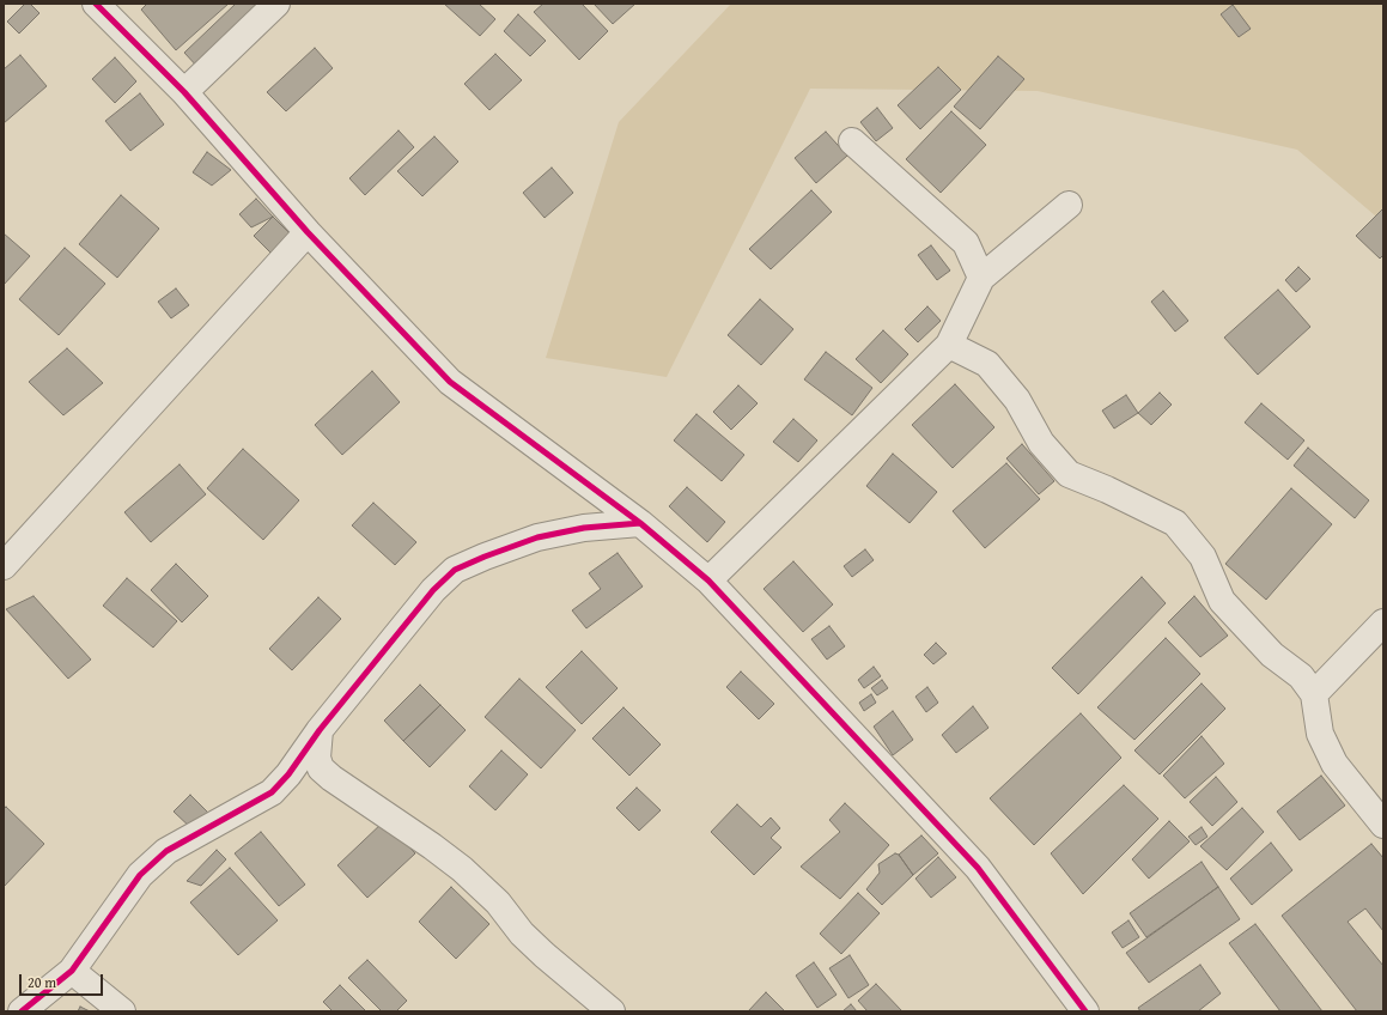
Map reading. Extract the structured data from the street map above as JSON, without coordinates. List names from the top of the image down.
{
  "scale_bar": "20 m"
}
